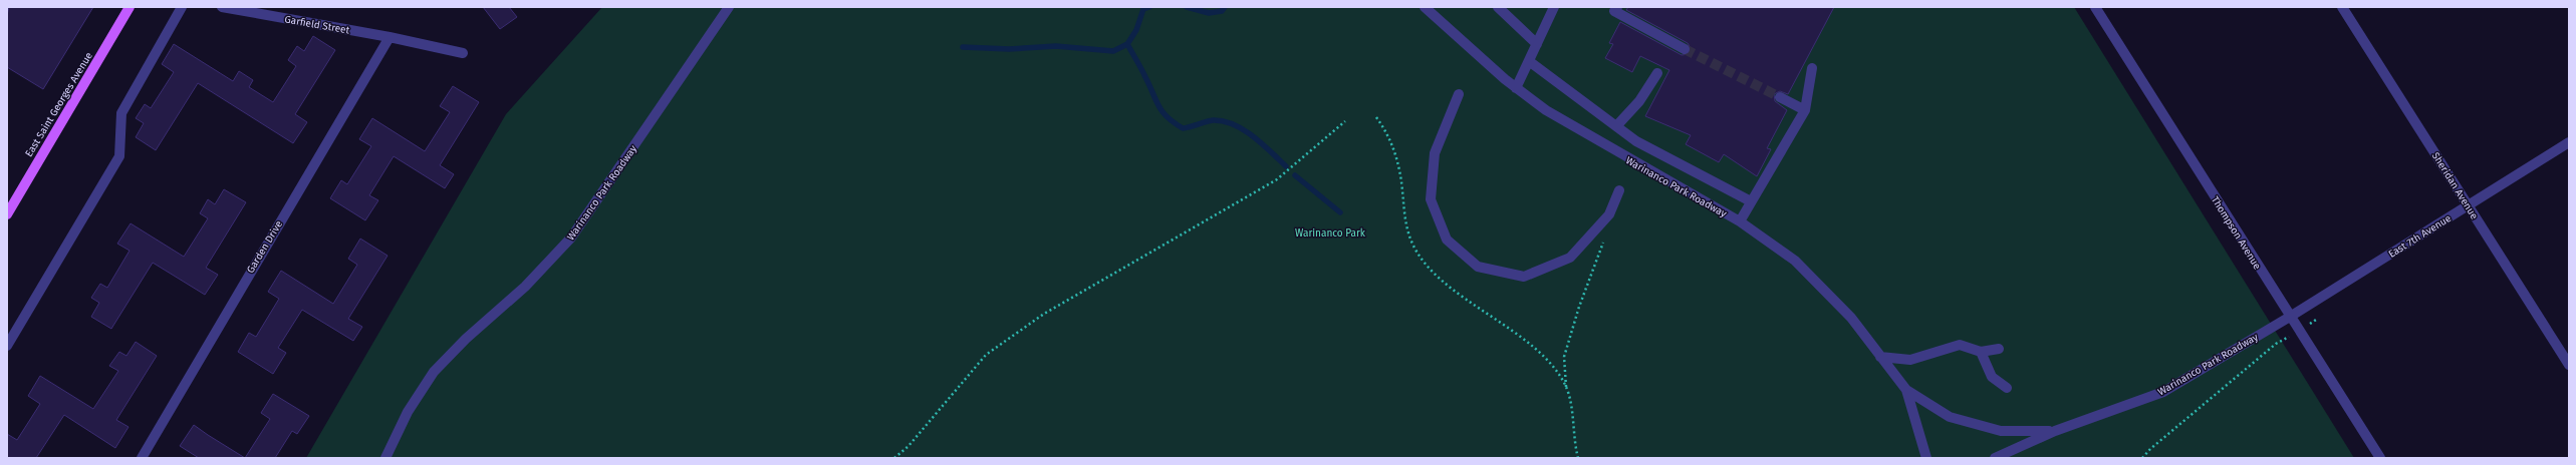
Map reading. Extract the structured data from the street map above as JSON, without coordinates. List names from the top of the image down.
{
  "streets": {
    "main road": ["East Saint Georges Avenue"],
    "street": [
      "Garfield Street",
      "Sheridan Avenue",
      "Warinanco Park Roadway",
      "Thompson Avenue",
      "East 7th Avenue",
      "Garden Drive"
    ]
  },
  "crossings": [
    ["Garfield Street", "Garden Drive"],
    ["Sheridan Avenue", "East 7th Avenue"],
    ["Warinanco Park Roadway", "Thompson Avenue"],
    ["Warinanco Park Roadway", "East 7th Avenue"],
    ["Thompson Avenue", "East 7th Avenue"]
  ],
  "parks": ["Warinanco Park"]
}
